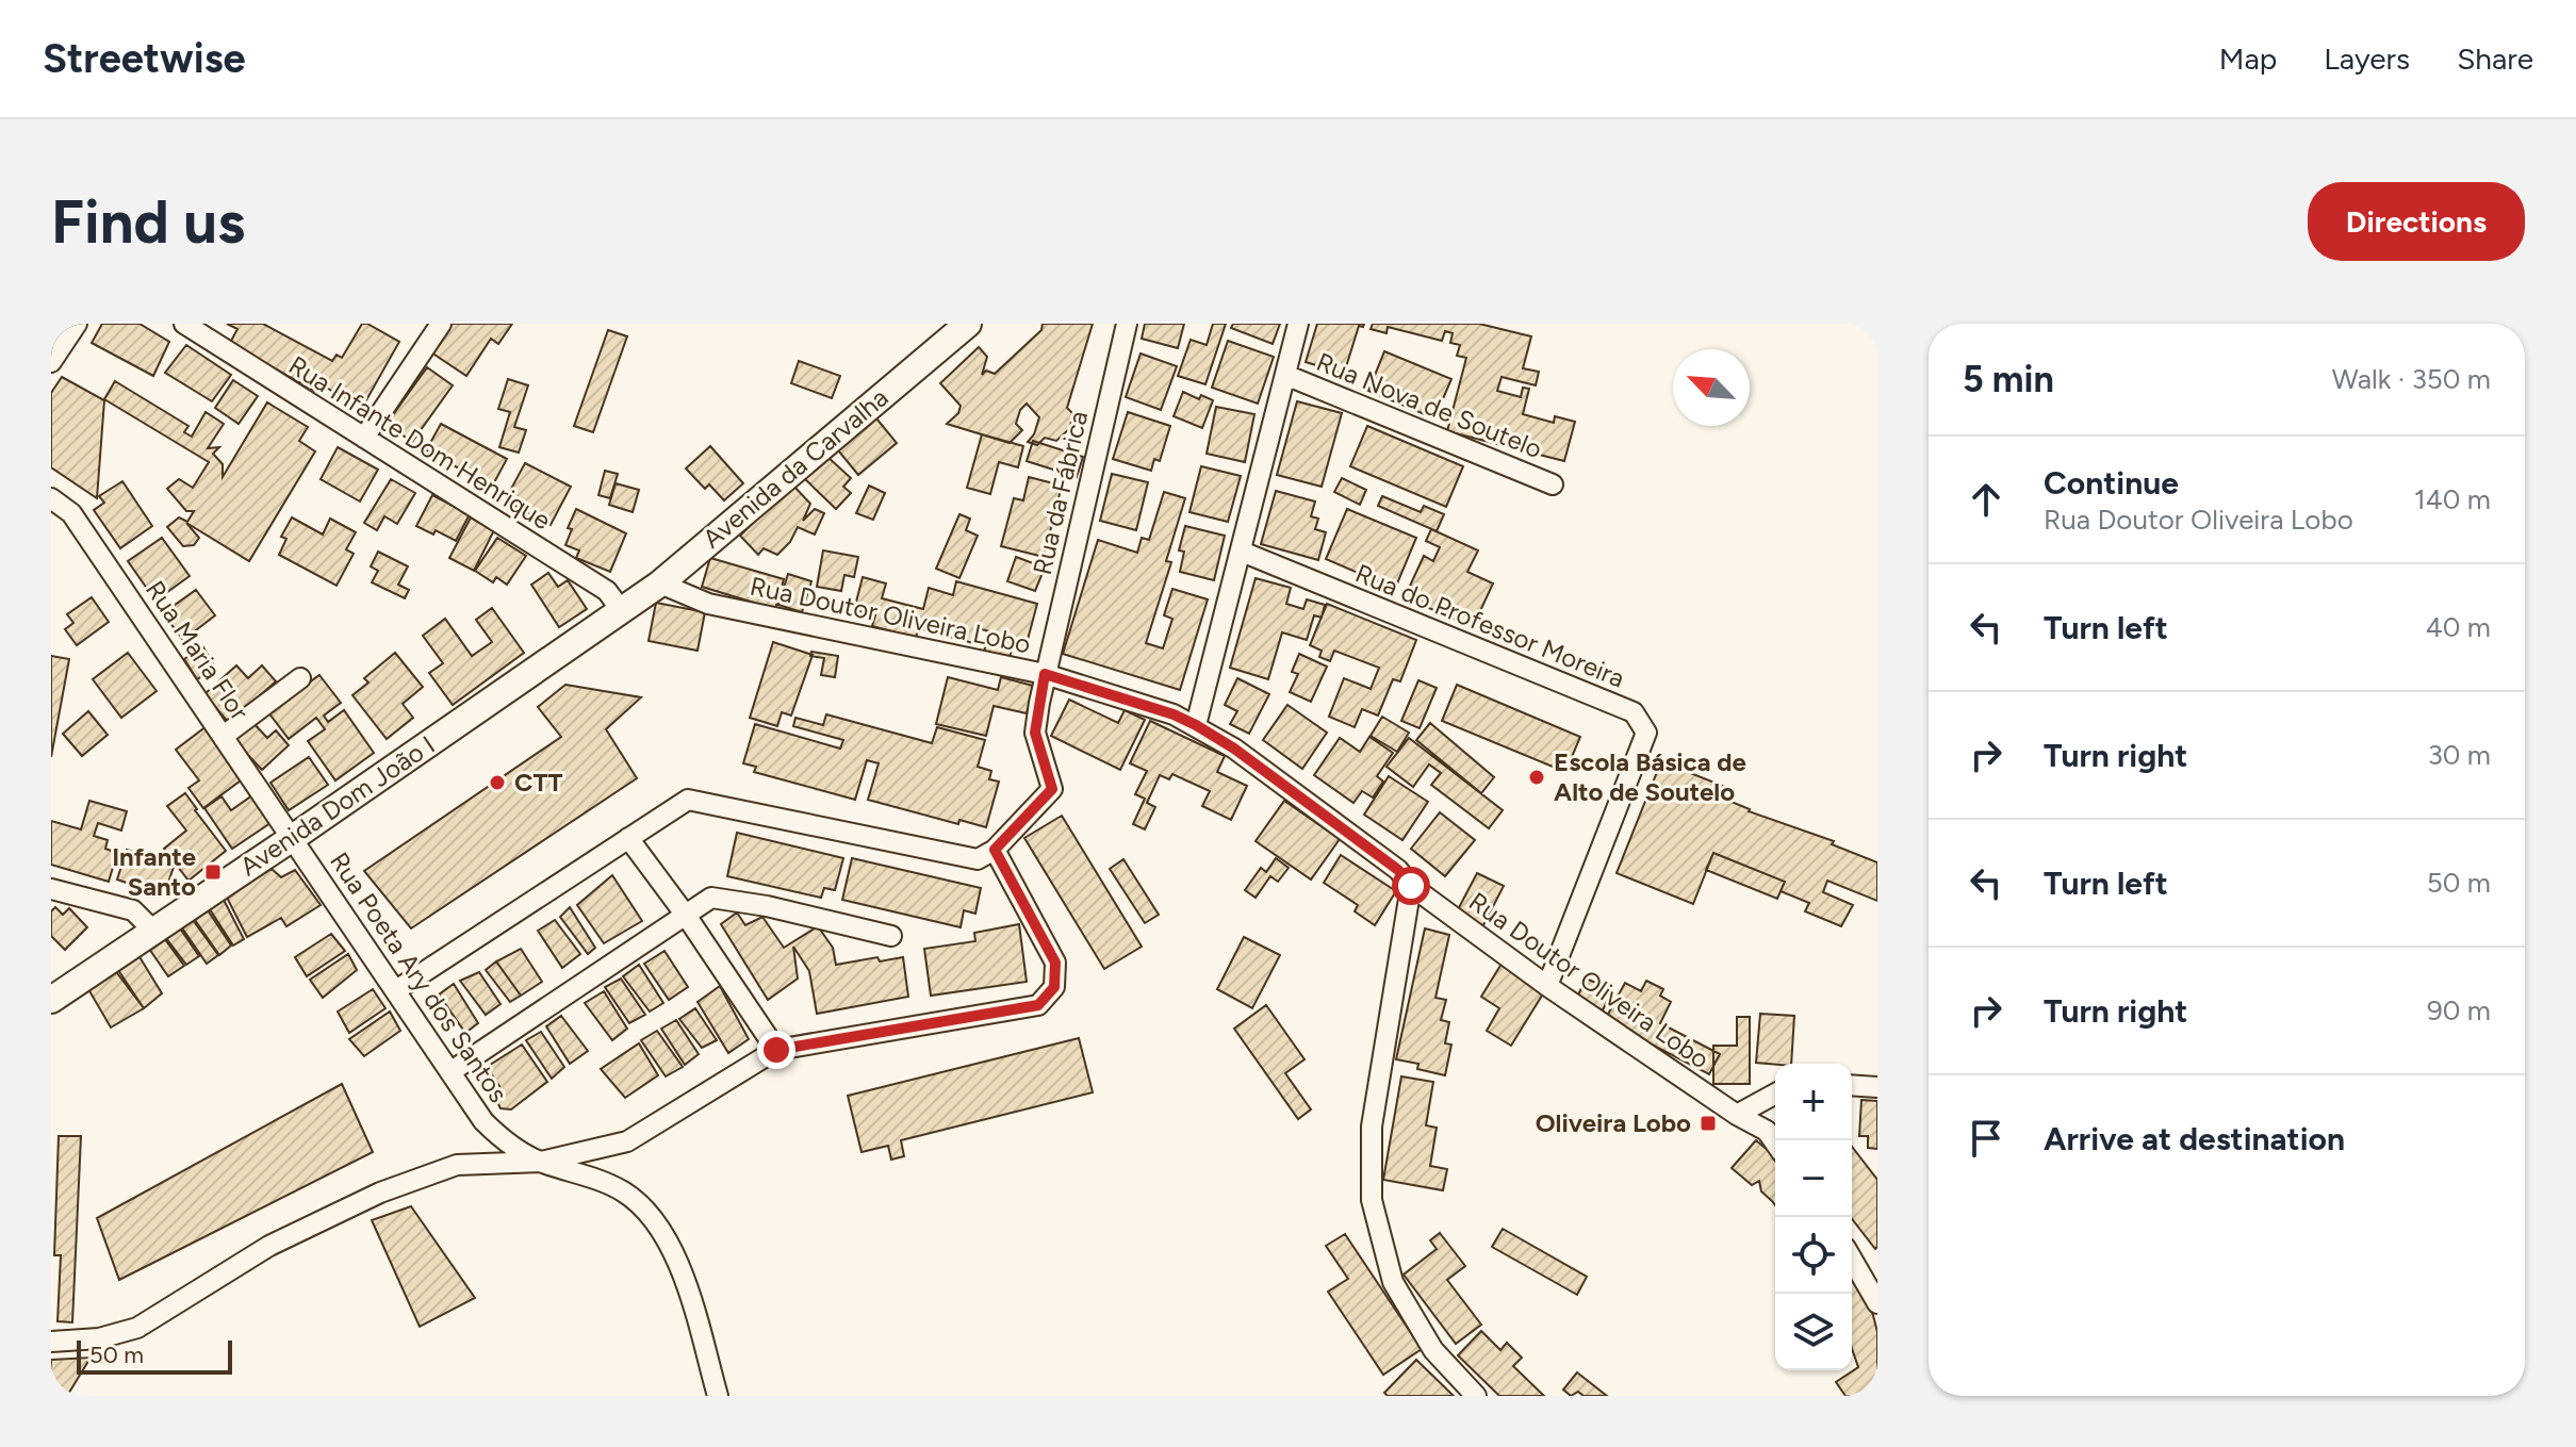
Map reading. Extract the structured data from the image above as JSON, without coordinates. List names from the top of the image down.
{
  "streets": {
    "street": [
      "Rua Nova de Soutelo",
      "Rua Infante Dom Henrique",
      "Avenida da Carvalha",
      "Rua da Fábrica",
      "Rua Doutor Oliveira Lobo",
      "Rua do Professor Moreira",
      "Rua Maria Flor",
      "Avenida Dom João I",
      "Rua Poeta Ary dos Santos"
    ]
  },
  "crossings": [
    ["Rua Infante Dom Henrique", "Avenida da Carvalha"],
    ["Rua Infante Dom Henrique", "Avenida Dom João I"],
    ["Avenida da Carvalha", "Rua Doutor Oliveira Lobo"],
    ["Avenida da Carvalha", "Avenida Dom João I"],
    ["Rua da Fábrica", "Rua Doutor Oliveira Lobo"],
    ["Rua Doutor Oliveira Lobo", "Rua do Professor Moreira"],
    ["Rua Maria Flor", "Avenida Dom João I"],
    ["Rua Maria Flor", "Rua Poeta Ary dos Santos"],
    ["Avenida Dom João I", "Rua Poeta Ary dos Santos"]
  ],
  "places": {
    "other": ["Escola Básica de Alto de Soutelo", "CTT"],
    "transit": ["Infante Santo", "Oliveira Lobo"]
  },
  "scale_bar": "50 m",
  "north": "top left",
  "page": {
    "header": "Streetwise",
    "nav": ["Map", "Layers", "Share"],
    "buttons": "Directions",
    "title": "Find us",
    "heading": ["5 min", "Walk · 350 m"],
    "list": [
      ["Continue", "Rua Doutor Oliveira Lobo", "140 m"],
      ["Turn left", "40 m"],
      ["Turn right", "30 m"],
      ["Turn left", "50 m"],
      ["Turn right", "90 m"],
      "Arrive at destination"
    ],
    "map_buttons": ["+", "−"],
    "scale": "50 m"
  }
}
